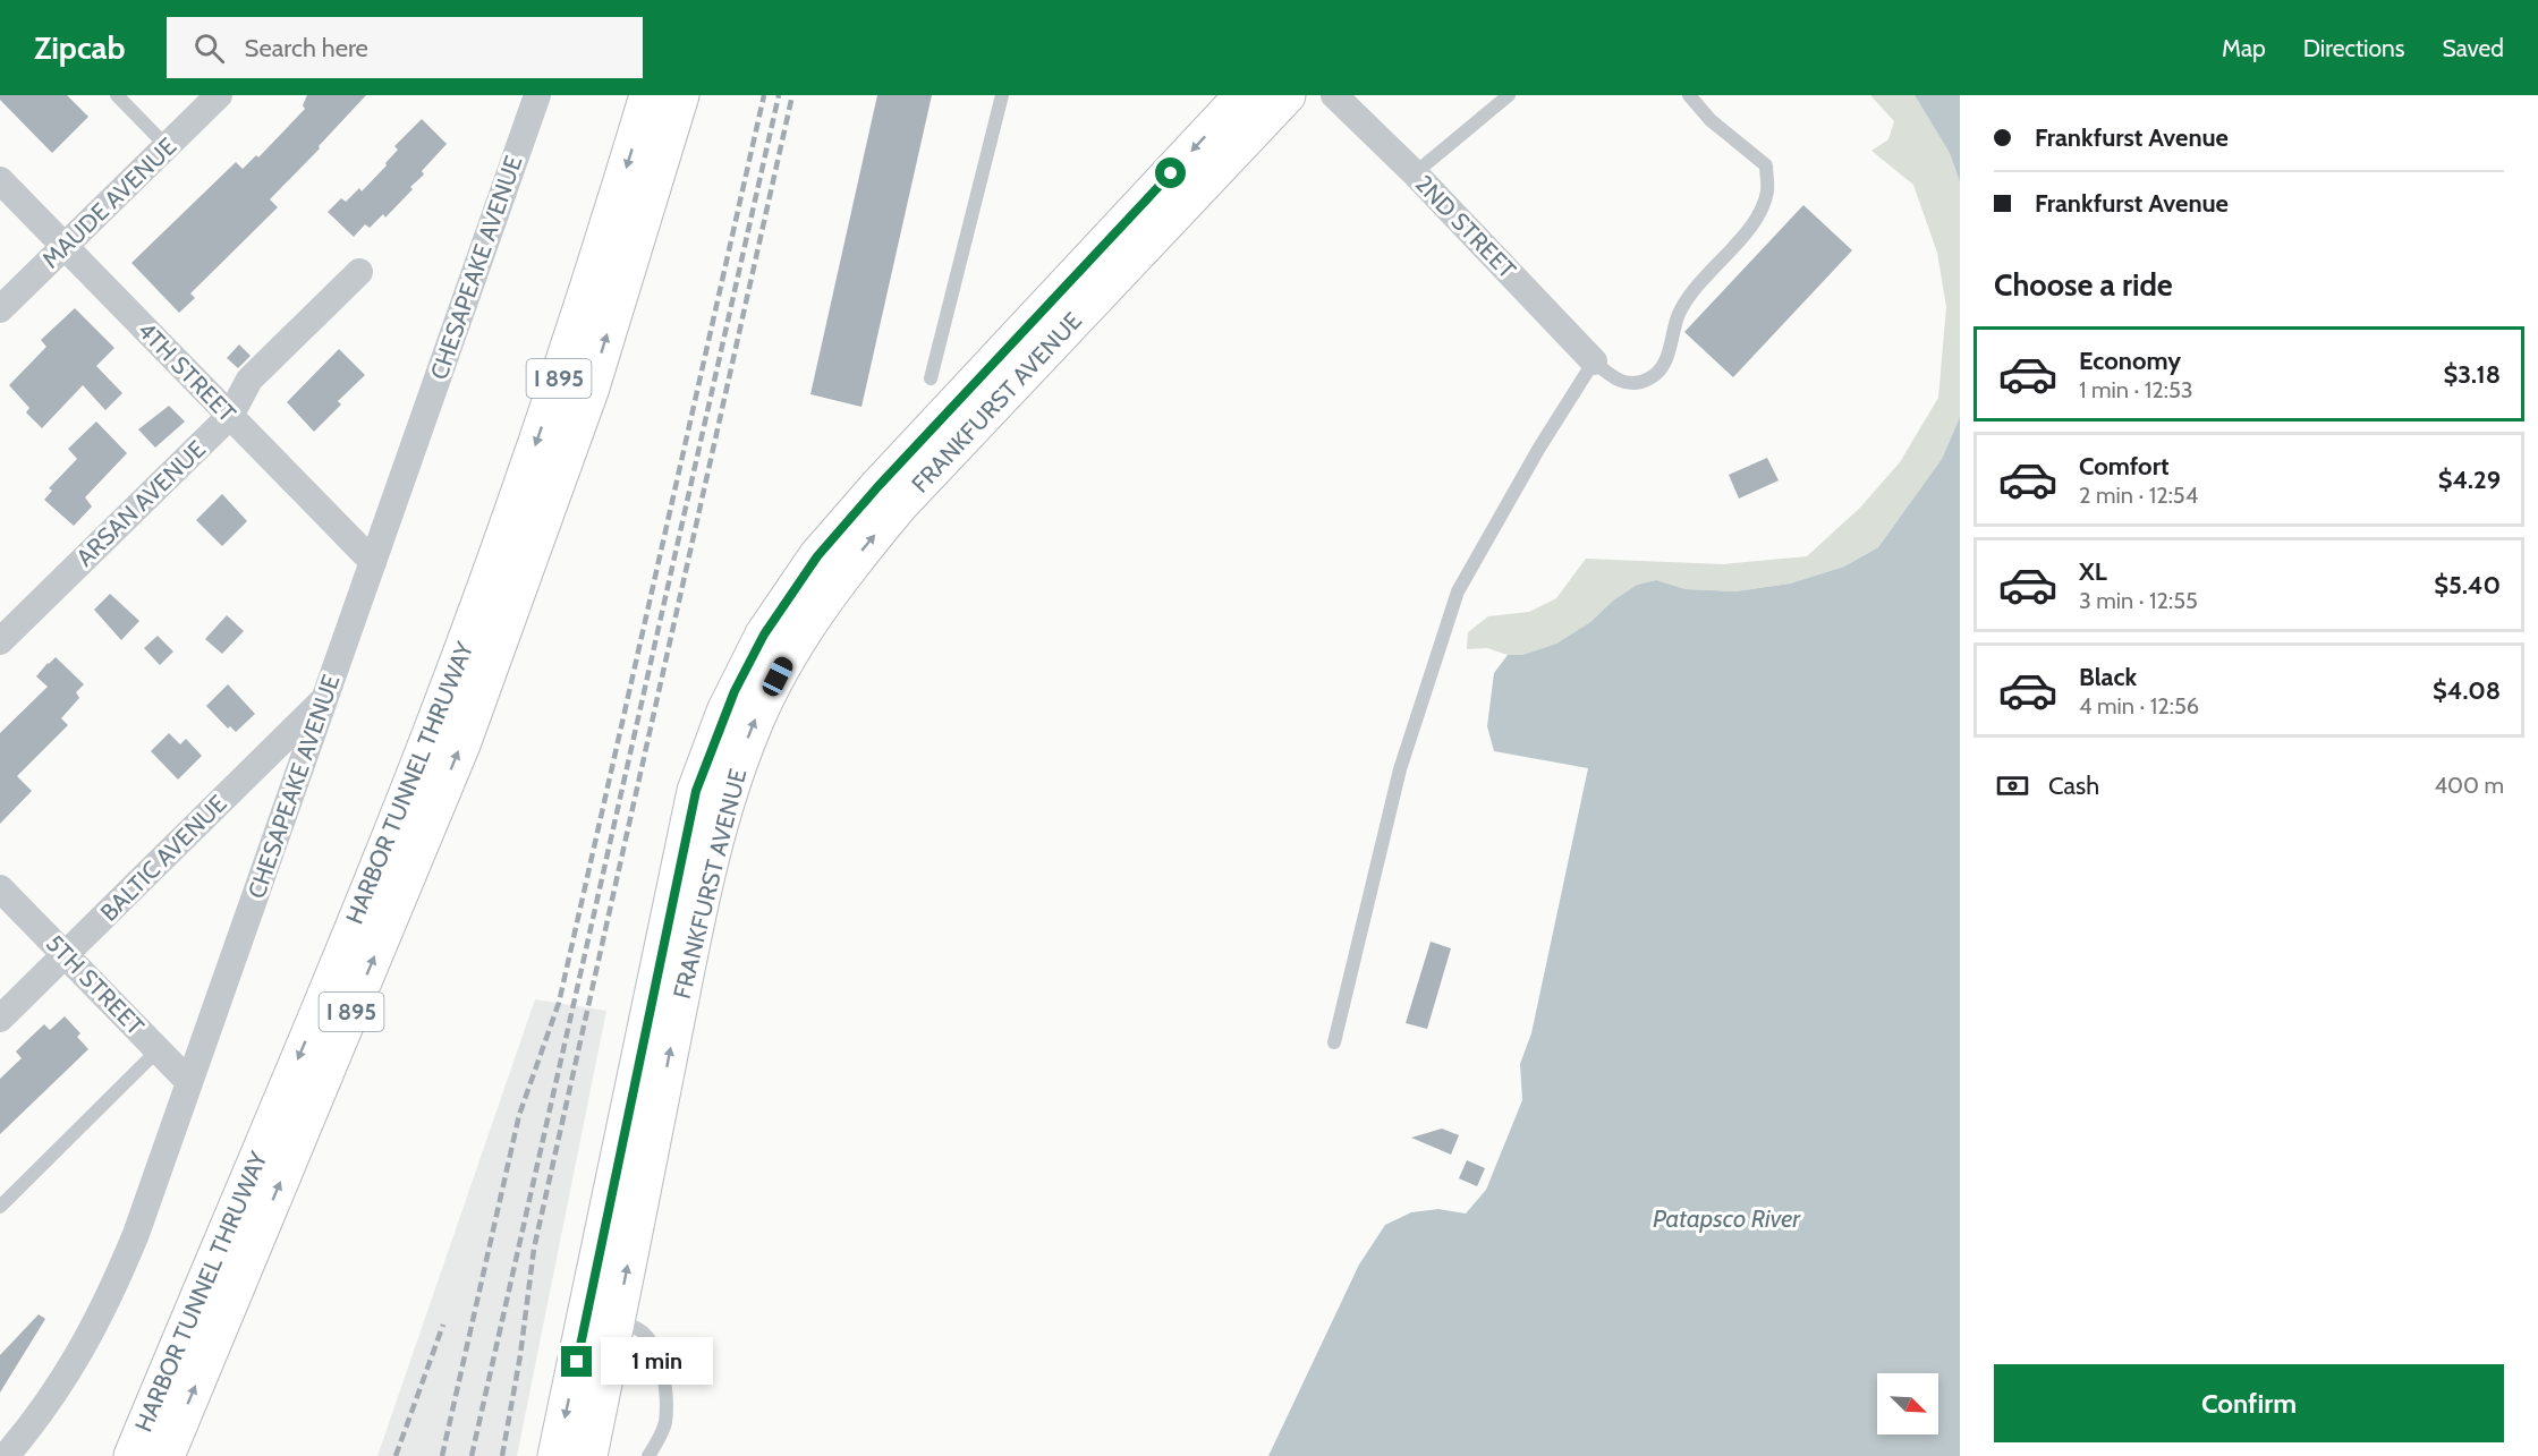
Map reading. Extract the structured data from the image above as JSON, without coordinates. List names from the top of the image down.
{
  "streets": {
    "main road": ["I 895", "FRANKFURST AVENUE", "HARBOR TUNNEL THRUWAY"],
    "street": [
      "MAUDE AVENUE",
      "2ND STREET",
      "CHESAPEAKE AVENUE",
      "4TH STREET",
      "ARSAN AVENUE",
      "BALTIC AVENUE",
      "5TH STREET"
    ]
  },
  "crossings": [
    ["MAUDE AVENUE", "4TH STREET"],
    ["CHESAPEAKE AVENUE", "4TH STREET"],
    ["CHESAPEAKE AVENUE", "BALTIC AVENUE"],
    ["CHESAPEAKE AVENUE", "5TH STREET"],
    ["4TH STREET", "ARSAN AVENUE"],
    ["BALTIC AVENUE", "5TH STREET"]
  ],
  "water": ["Patapsco River"],
  "north": "bottom right",
  "page": {
    "header": "Zipcab",
    "search": "Search here",
    "nav": ["Map", "Directions", "Saved"],
    "banner": ["Frankfurst Avenue", "Frankfurst Avenue"],
    "heading": "Choose a ride",
    "list": [
      {
        "name": "Economy",
        "note": "1 min · 12:53",
        "value": "$3.18"
      },
      {
        "name": "Comfort",
        "note": "2 min · 12:54",
        "value": "$4.29"
      },
      {
        "name": "XL",
        "note": "3 min · 12:55",
        "value": "$5.40"
      },
      {
        "name": "Black",
        "note": "4 min · 12:56",
        "value": "$4.08"
      }
    ],
    "pay": ["Cash", "400 m"],
    "bubble": "1 min",
    "buttons": "Confirm"
  }
}
